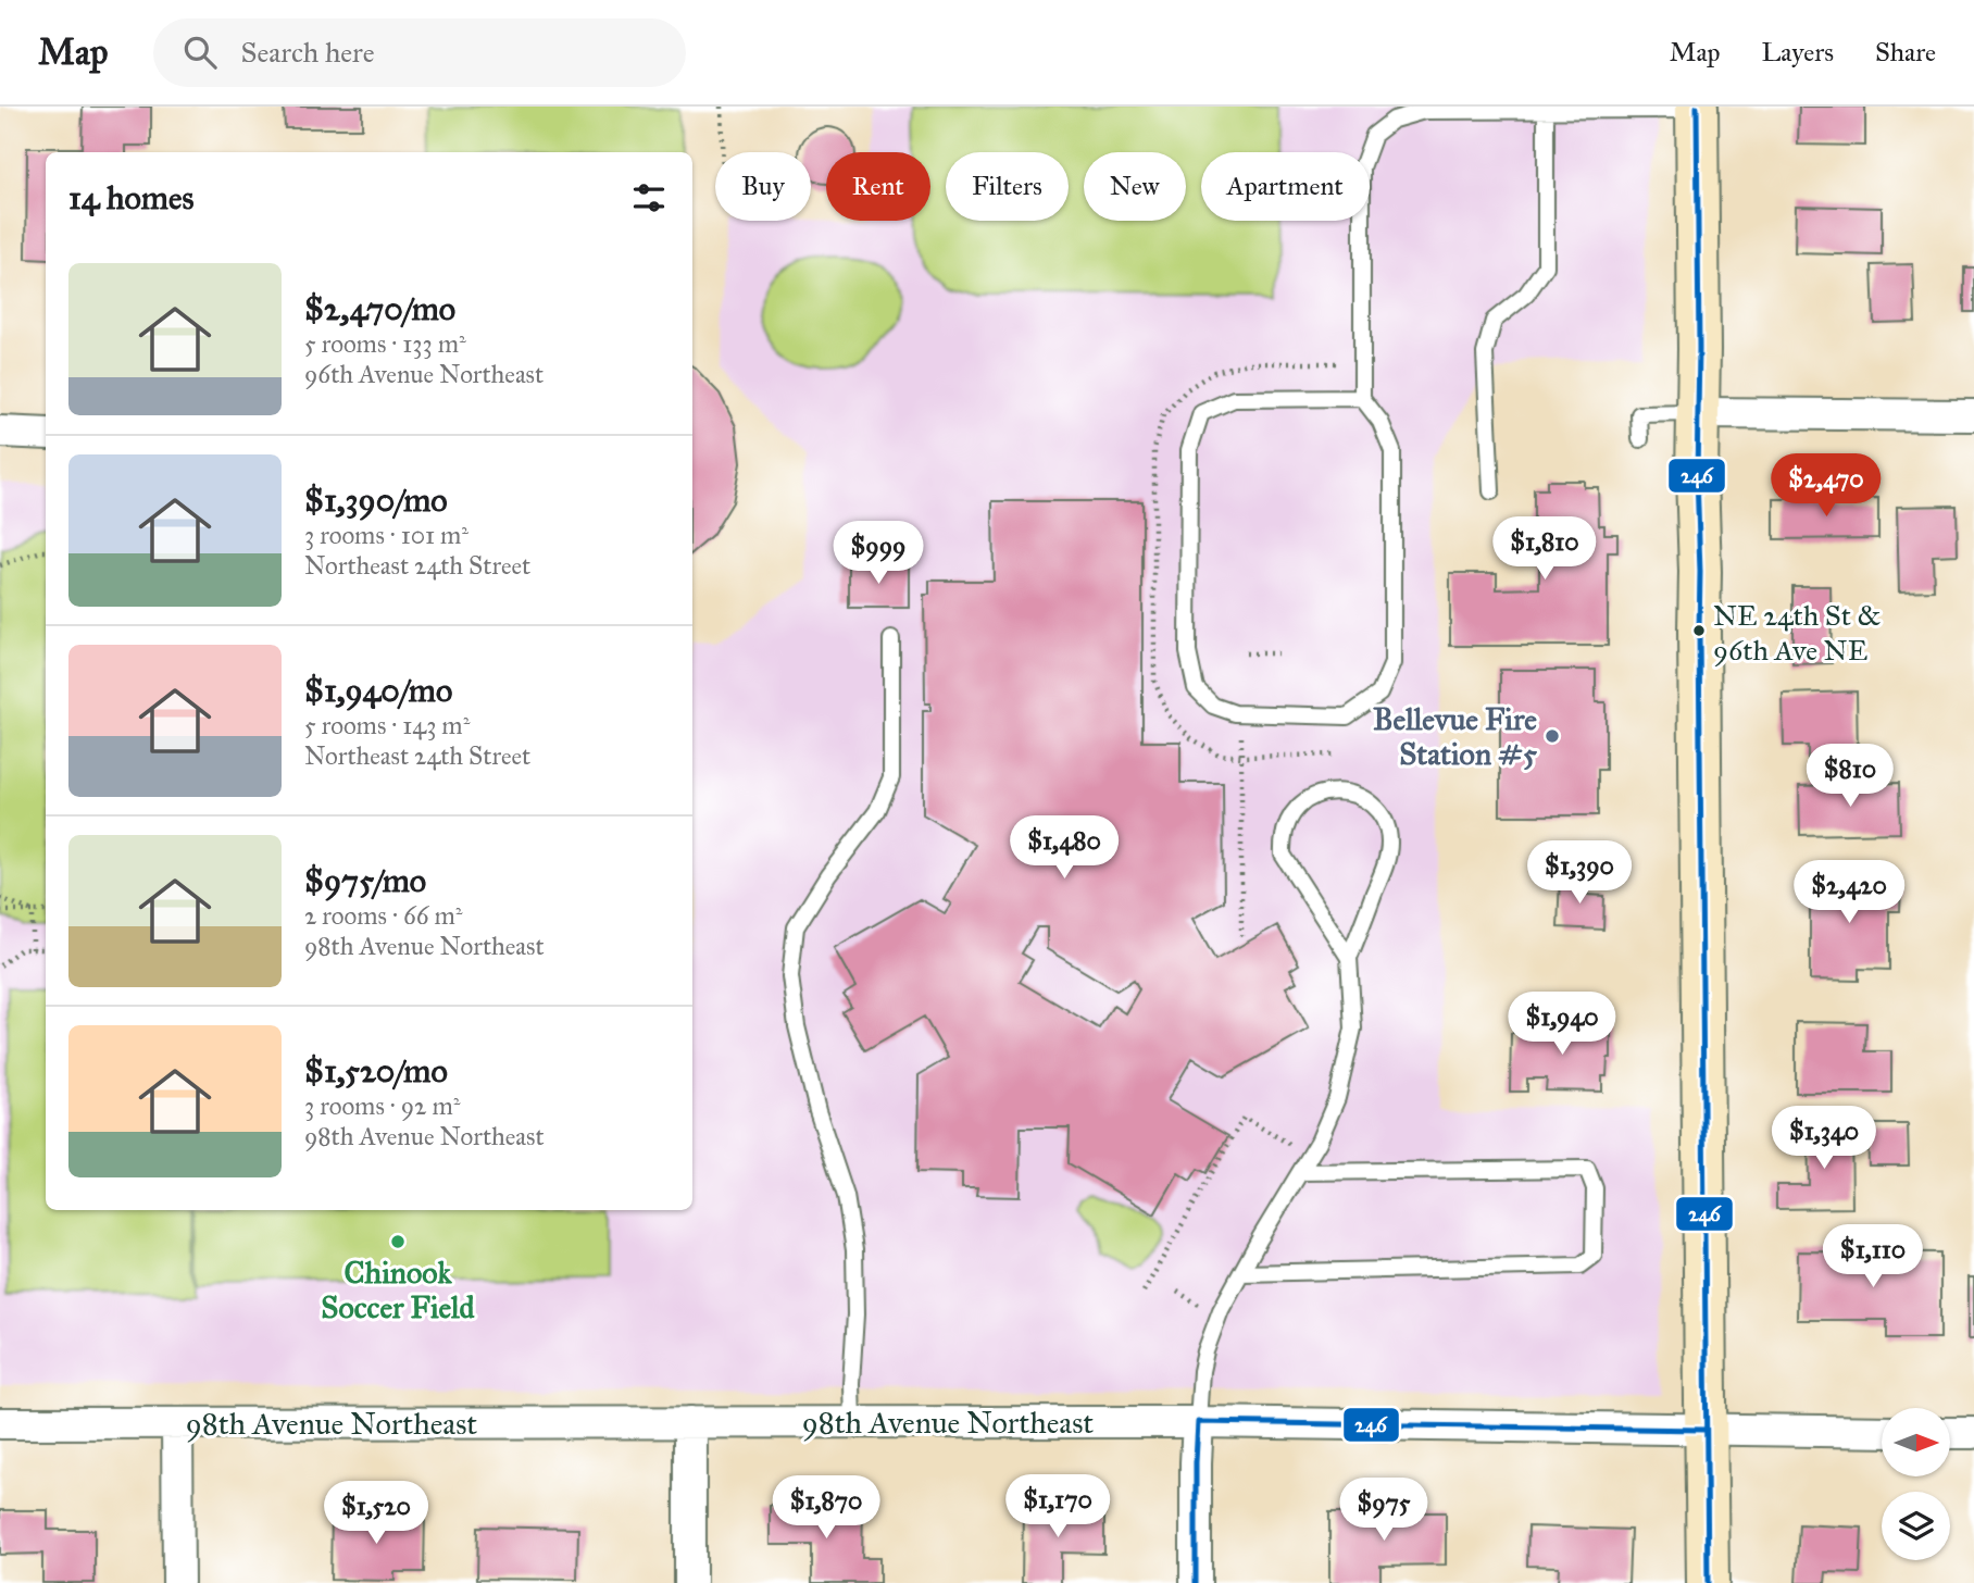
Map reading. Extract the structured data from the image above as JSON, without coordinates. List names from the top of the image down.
{
  "streets": {
    "street": ["98th Avenue Northeast"]
  },
  "places": ["NE 24th St & 96th Ave NE", "Bellevue Fire Station #5", "Chinook Soccer Field"],
  "lines": ["transit line 246"],
  "north": "right",
  "page": {
    "header": "Map",
    "search": "Search here",
    "nav": ["Map", "Layers", "Share"],
    "chip": [
      "Buy",
      "Rent",
      "Filters",
      "New",
      "Apartment"
    ],
    "heading": "14 homes",
    "list": [
      {
        "name": "$2,470/mo",
        "note": "5 rooms · 133 m² · 96th Avenue Northeast"
      },
      {
        "name": "$1,390/mo",
        "note": "3 rooms · 101 m² · Northeast 24th Street"
      },
      {
        "name": "$1,940/mo",
        "note": "5 rooms · 143 m² · Northeast 24th Street"
      },
      {
        "name": "$975/mo",
        "note": "2 rooms · 66 m² · 98th Avenue Northeast"
      },
      {
        "name": "$1,520/mo",
        "note": "3 rooms · 92 m² · 98th Avenue Northeast"
      }
    ],
    "price": [
      "$2,470",
      "$1,810",
      "$999",
      "$810",
      "$1,480",
      "$1,390",
      "$2,420",
      "$1,940",
      "$1,340",
      "$1,110",
      "$1,170",
      "$1,870",
      "$975",
      "$1,520"
    ]
  }
}
